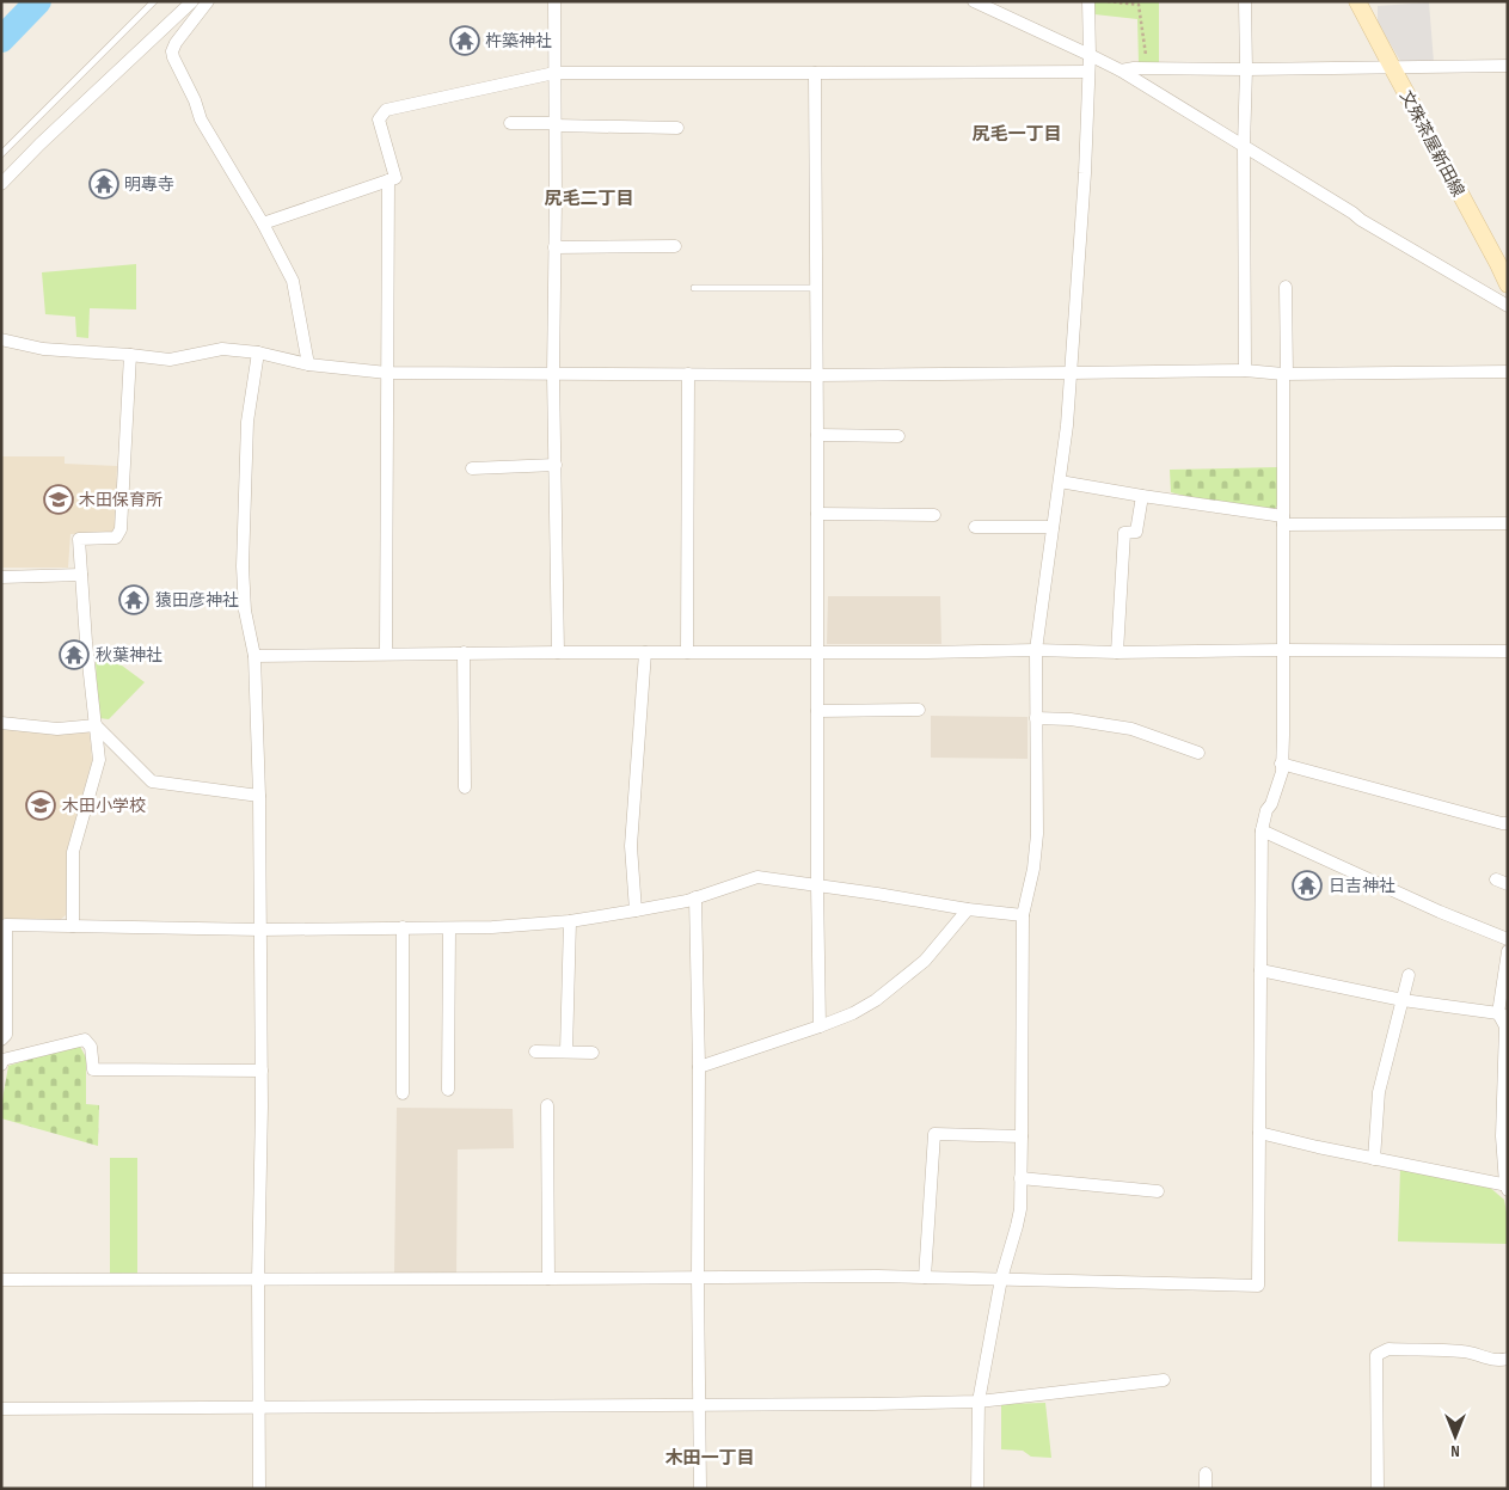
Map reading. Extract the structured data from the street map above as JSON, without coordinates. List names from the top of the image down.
{
  "streets": {
    "main road": ["文殊茶屋新田線"]
  },
  "districts": ["尻毛一丁目", "尻毛二丁目", "木田一丁目"],
  "places": {
    "temple": [
      "杵築神社",
      "明專寺",
      "猿田彦神社",
      "秋葉神社",
      "日吉神社"
    ],
    "school or university": ["木田保育所", "木田小学校"]
  },
  "north": "bottom"
}
